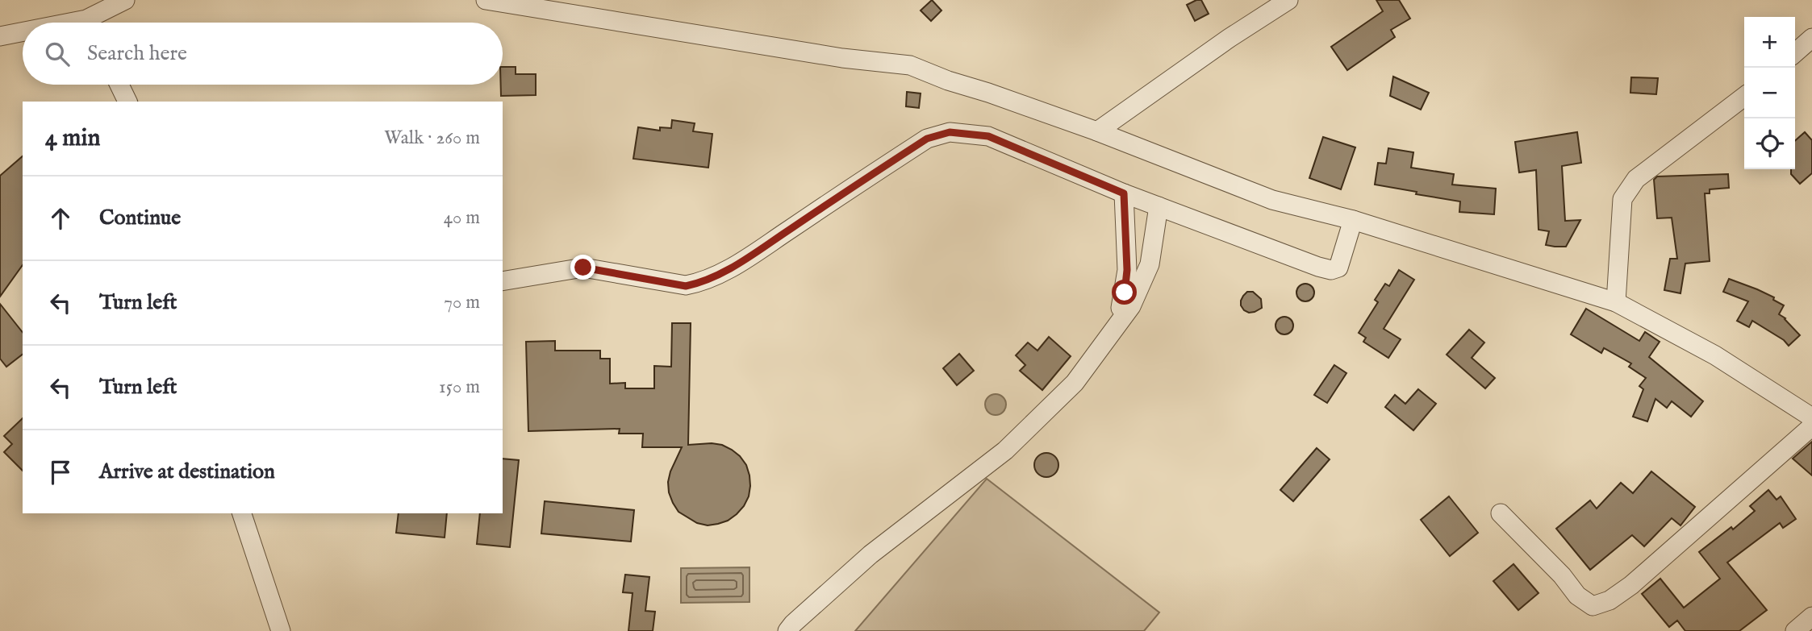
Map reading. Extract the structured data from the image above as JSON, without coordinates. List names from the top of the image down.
{
  "page": {
    "map_buttons": ["+", "−"],
    "search": "Search here",
    "heading": ["4 min", "Walk · 260 m"],
    "list": [
      ["Continue", "40 m"],
      ["Turn left", "70 m"],
      ["Turn left", "150 m"],
      "Arrive at destination"
    ]
  }
}
